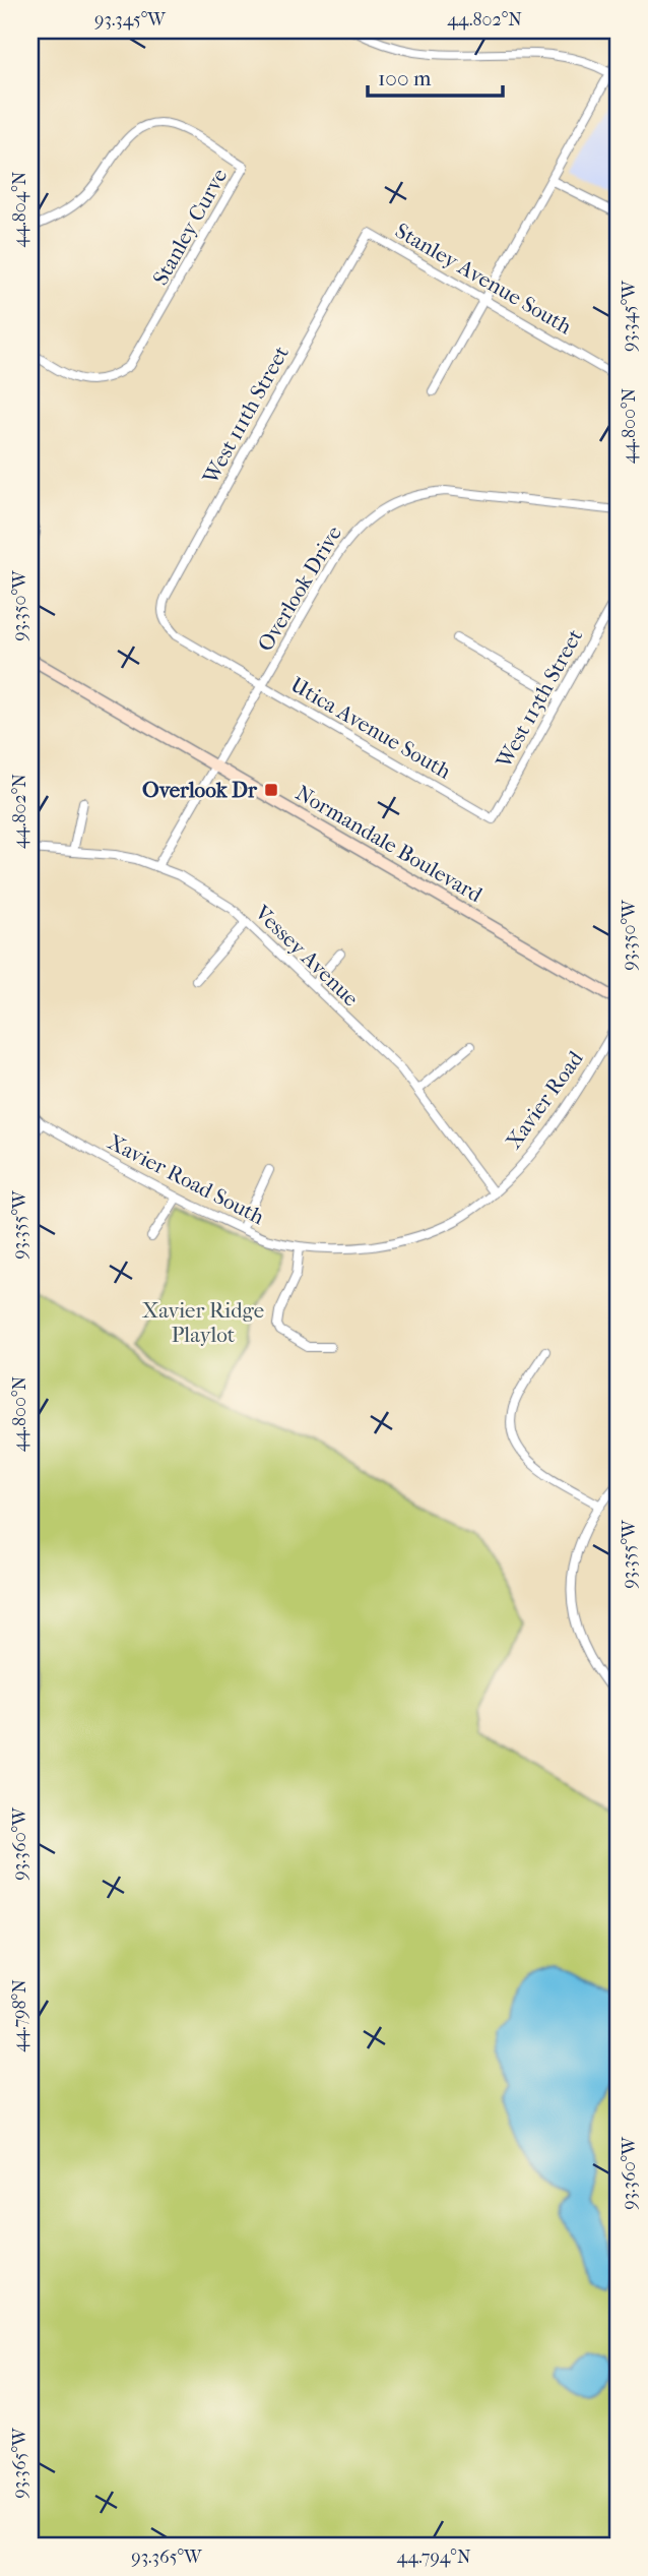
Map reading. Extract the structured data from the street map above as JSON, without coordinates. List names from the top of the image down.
{
  "streets": {
    "street": [
      "Stanley Curve",
      "Stanley Avenue South",
      "West 111th Street",
      "Overlook Drive",
      "West 113th Street",
      "Utica Avenue South",
      "Normandale Boulevard",
      "Vessey Avenue",
      "Xavier Road",
      "Xavier Road South"
    ]
  },
  "crossings": [
    ["Stanley Avenue South", "West 111th Street"],
    ["West 111th Street", "Utica Avenue South"],
    ["Overlook Drive", "Utica Avenue South"],
    ["Overlook Drive", "Normandale Boulevard"],
    ["Overlook Drive", "Vessey Avenue"],
    ["West 113th Street", "Utica Avenue South"],
    ["Vessey Avenue", "Xavier Road"],
    ["Vessey Avenue", "Xavier Road South"],
    ["Xavier Road", "Xavier Road South"]
  ],
  "parks": ["Xavier Ridge Playlot"],
  "places": {
    "transit": ["Overlook Dr"]
  },
  "scale_bar": "100 m",
  "coordinates": [
    "93.345°W",
    "44.802°N",
    "44.804°N",
    "44.800°N",
    "93.350°W",
    "93.355°W",
    "93.360°W",
    "44.798°N",
    "93.365°W",
    "44.794°N"
  ]
}
